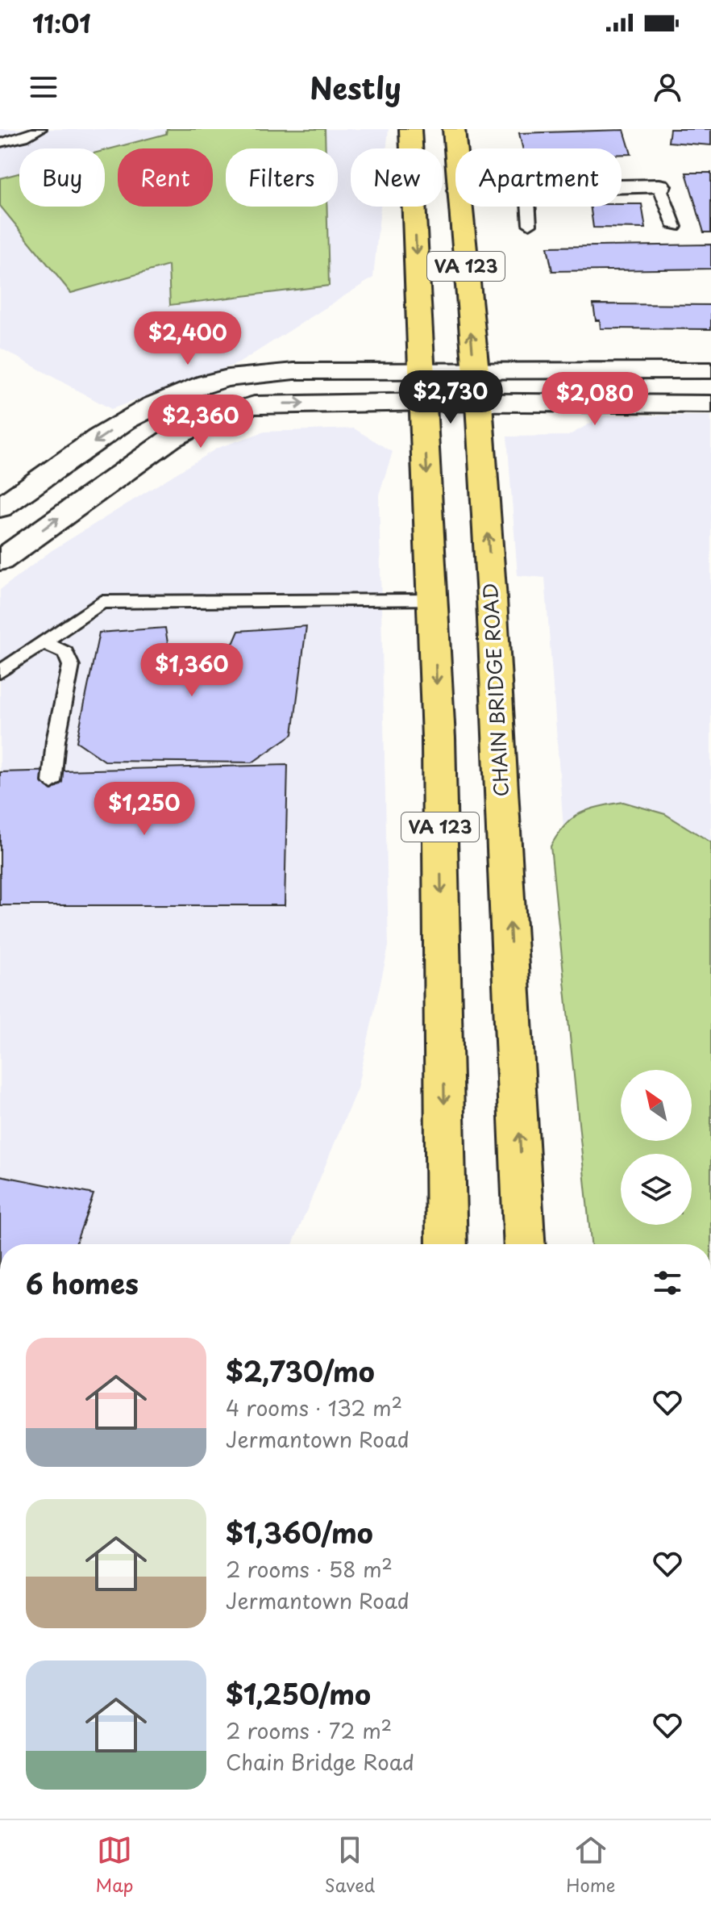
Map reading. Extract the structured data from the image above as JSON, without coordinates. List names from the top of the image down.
{
  "streets": {
    "main road": ["VA 123", "CHAIN BRIDGE ROAD"]
  },
  "north": "top left",
  "page": {
    "status": "11:01",
    "header": "Nestly",
    "chip": [
      "Buy",
      "Rent",
      "Filters",
      "New",
      "Apartment"
    ],
    "price": [
      "$2,400",
      "$2,730",
      "$2,080",
      "$2,360",
      "$1,360",
      "$1,250"
    ],
    "heading": "6 homes",
    "list": [
      {
        "name": "$2,730/mo",
        "note": "4 rooms · 132 m² · Jermantown Road"
      },
      {
        "name": "$1,360/mo",
        "note": "2 rooms · 58 m² · Jermantown Road"
      },
      {
        "name": "$1,250/mo",
        "note": "2 rooms · 72 m² · Chain Bridge Road"
      }
    ],
    "tabs": ["Map", "Saved", "Home"]
  }
}
